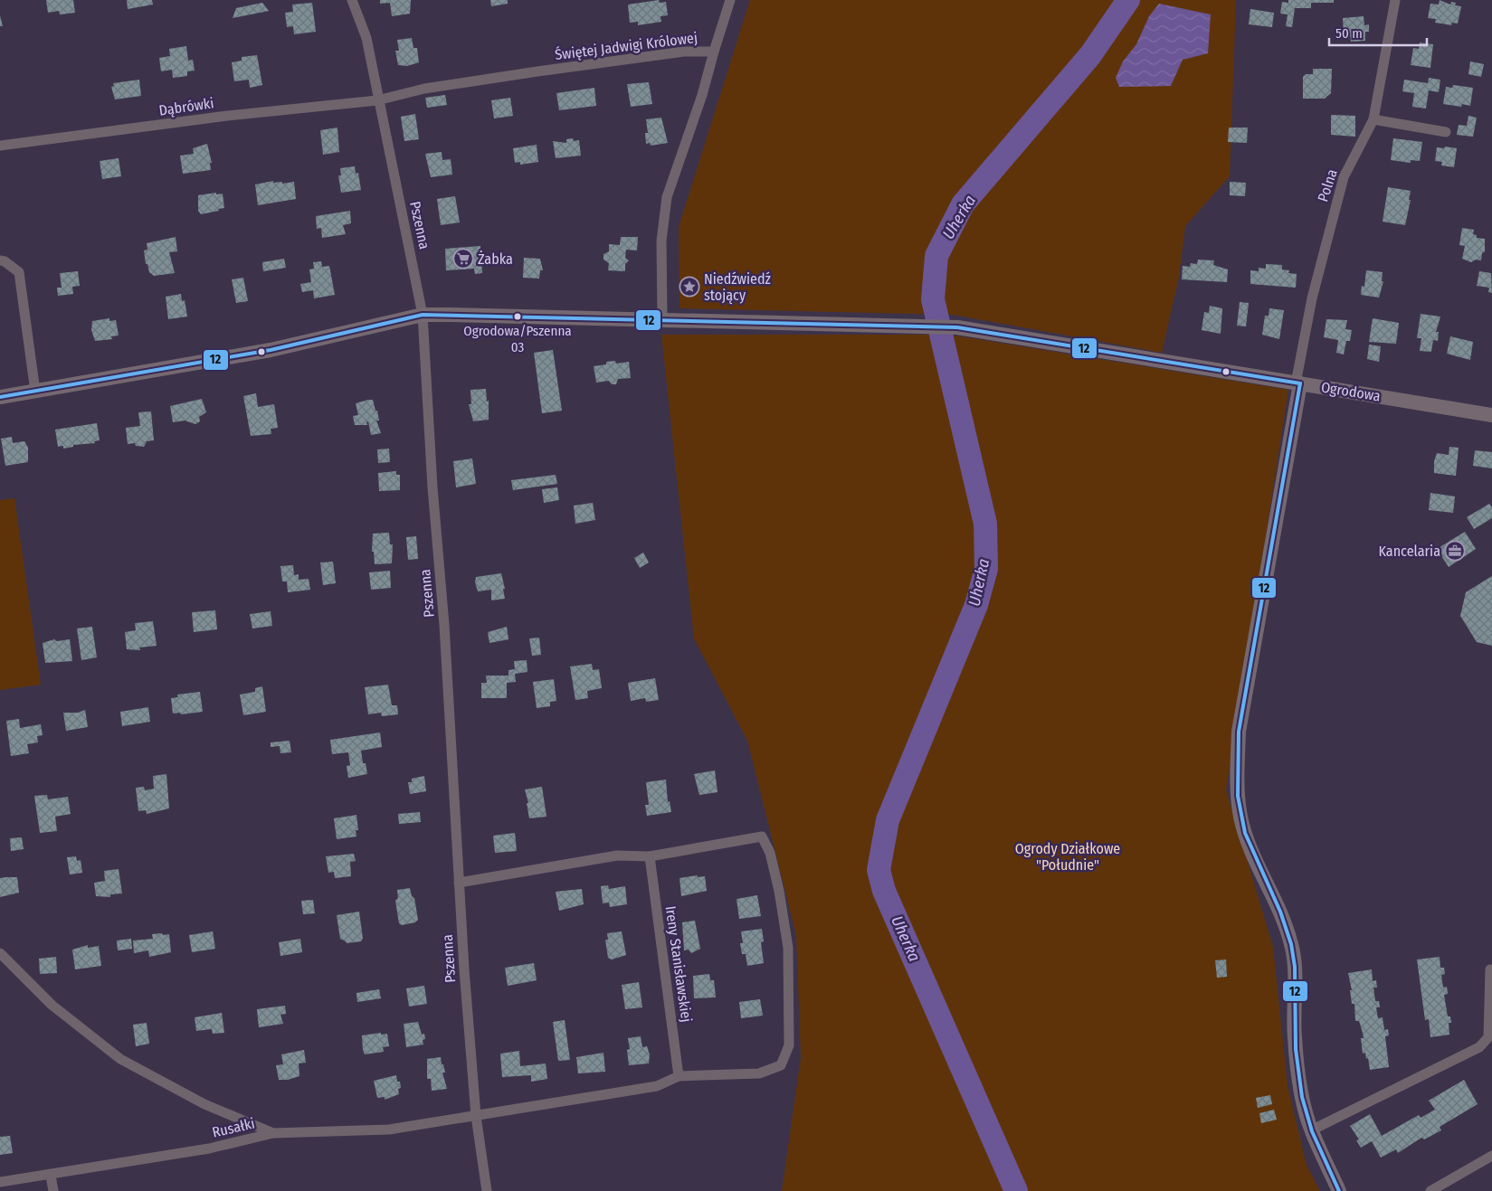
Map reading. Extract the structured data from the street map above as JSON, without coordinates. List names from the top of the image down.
{
  "streets": {
    "street": [
      "Świętej Jadwigi Królowej",
      "Dąbrówki",
      "Polna",
      "Pszenna",
      "Ogrodowa",
      "Ireny Stanisławskiej",
      "Rusałki"
    ]
  },
  "crossings": [
    ["Świętej Jadwigi Królowej", "Dąbrówki"],
    ["Świętej Jadwigi Królowej", "Pszenna"],
    ["Świętej Jadwigi Królowej", "Ogrodowa"],
    ["Dąbrówki", "Pszenna"],
    ["Polna", "Ogrodowa"],
    ["Pszenna", "Ogrodowa"],
    ["Pszenna", "Rusałki"],
    ["Ireny Stanisławskiej", "Rusałki"]
  ],
  "water": ["Uherka"],
  "parks": ["Ogrody Działkowe \"Południe\""],
  "places": {
    "supermarket": ["Żabka"],
    "place": ["Niedźwiedź stojący"],
    "other": ["Ogrodowa/Pszenna 03"],
    "office": ["Kancelaria"]
  },
  "lines": ["transit line 12"],
  "scale_bar": "50 m"
}
